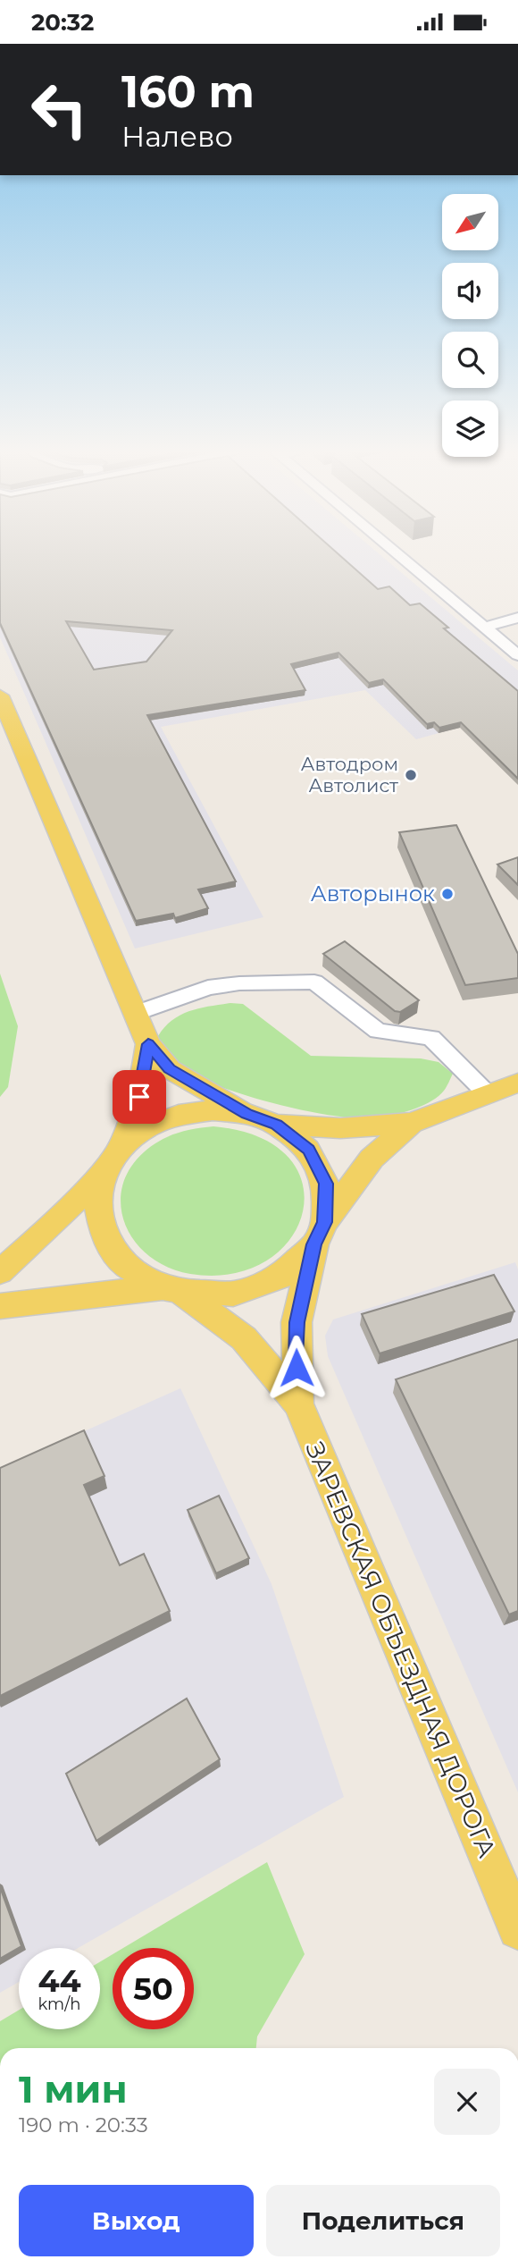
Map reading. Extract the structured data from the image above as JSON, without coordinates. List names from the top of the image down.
{
  "streets": {
    "main road": ["ЗАРЕВСКАЯ ОБЪЕЗДНАЯ ДОРОГА"]
  },
  "places": ["Автодром Автолист", "Авторынок"],
  "north": "bottom left",
  "page": {
    "status": "20:32",
    "turn": ["160 m", "Налево"],
    "speed": "44 km/h",
    "limit": "50",
    "heading": ["1 мин", "190 m · 20:33"],
    "buttons": ["Выход", "Поделиться"]
  }
}
